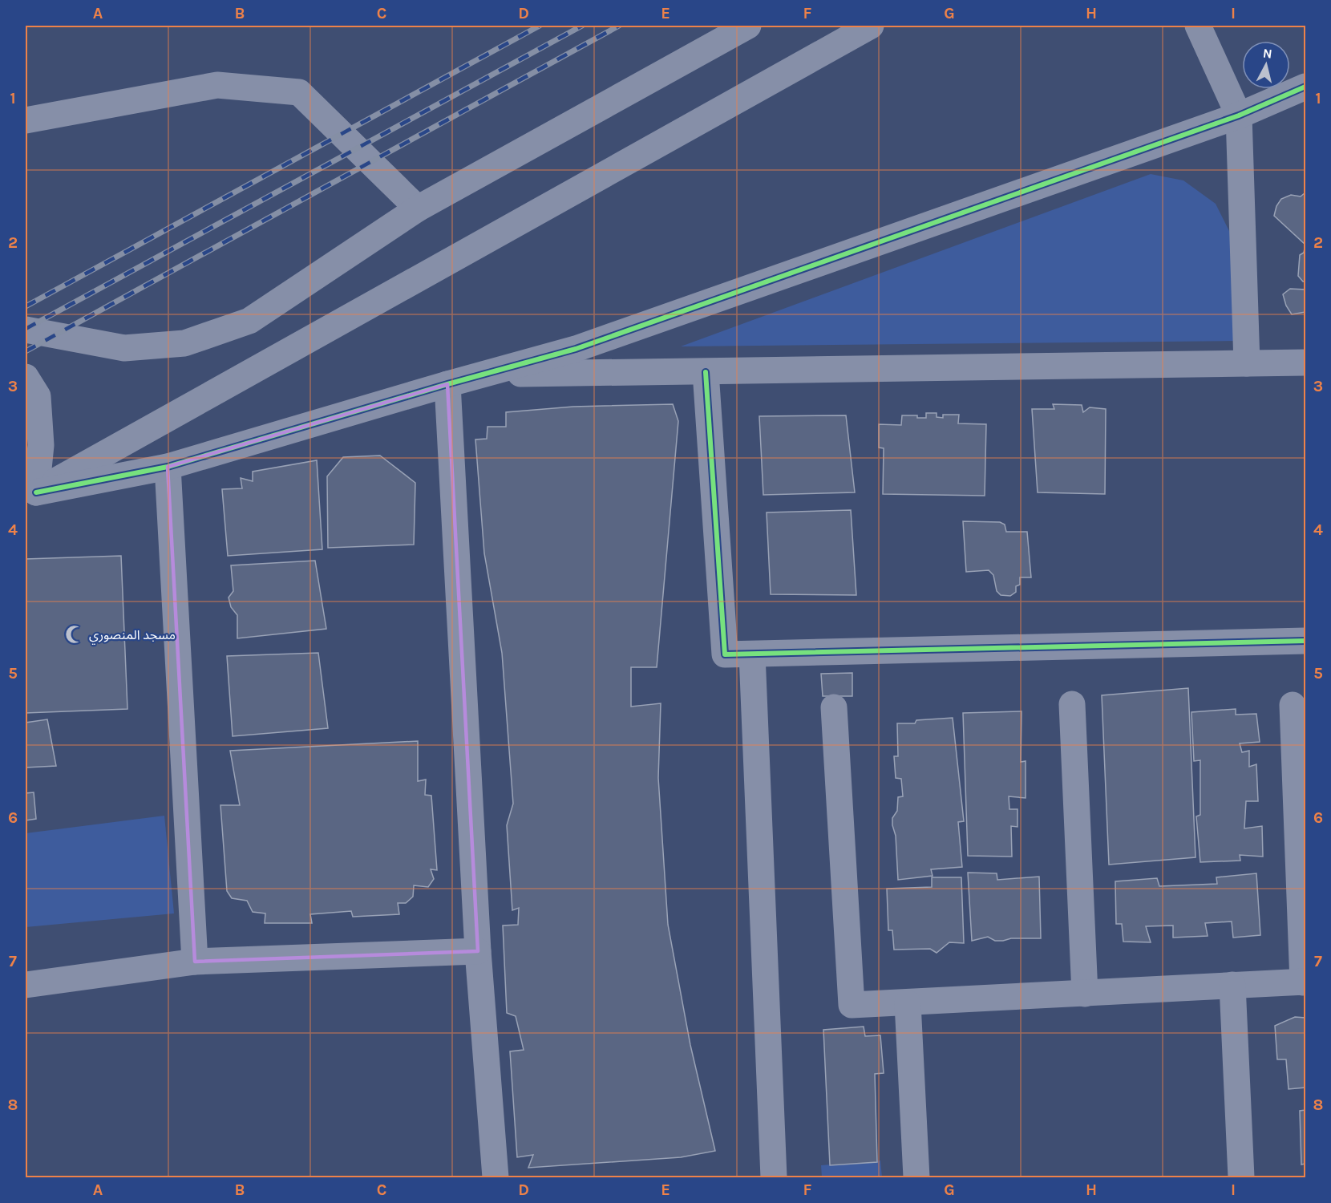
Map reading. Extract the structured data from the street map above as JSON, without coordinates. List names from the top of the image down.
{
  "places": {
    "mosque": ["مسجد المنصوري"]
  },
  "north": "top",
  "grid": {
    "columns": [
      "A",
      "B",
      "C",
      "D",
      "E",
      "F",
      "G",
      "H",
      "I"
    ],
    "rows": [
      "1",
      "2",
      "3",
      "4",
      "5",
      "6",
      "7",
      "8"
    ]
  }
}
